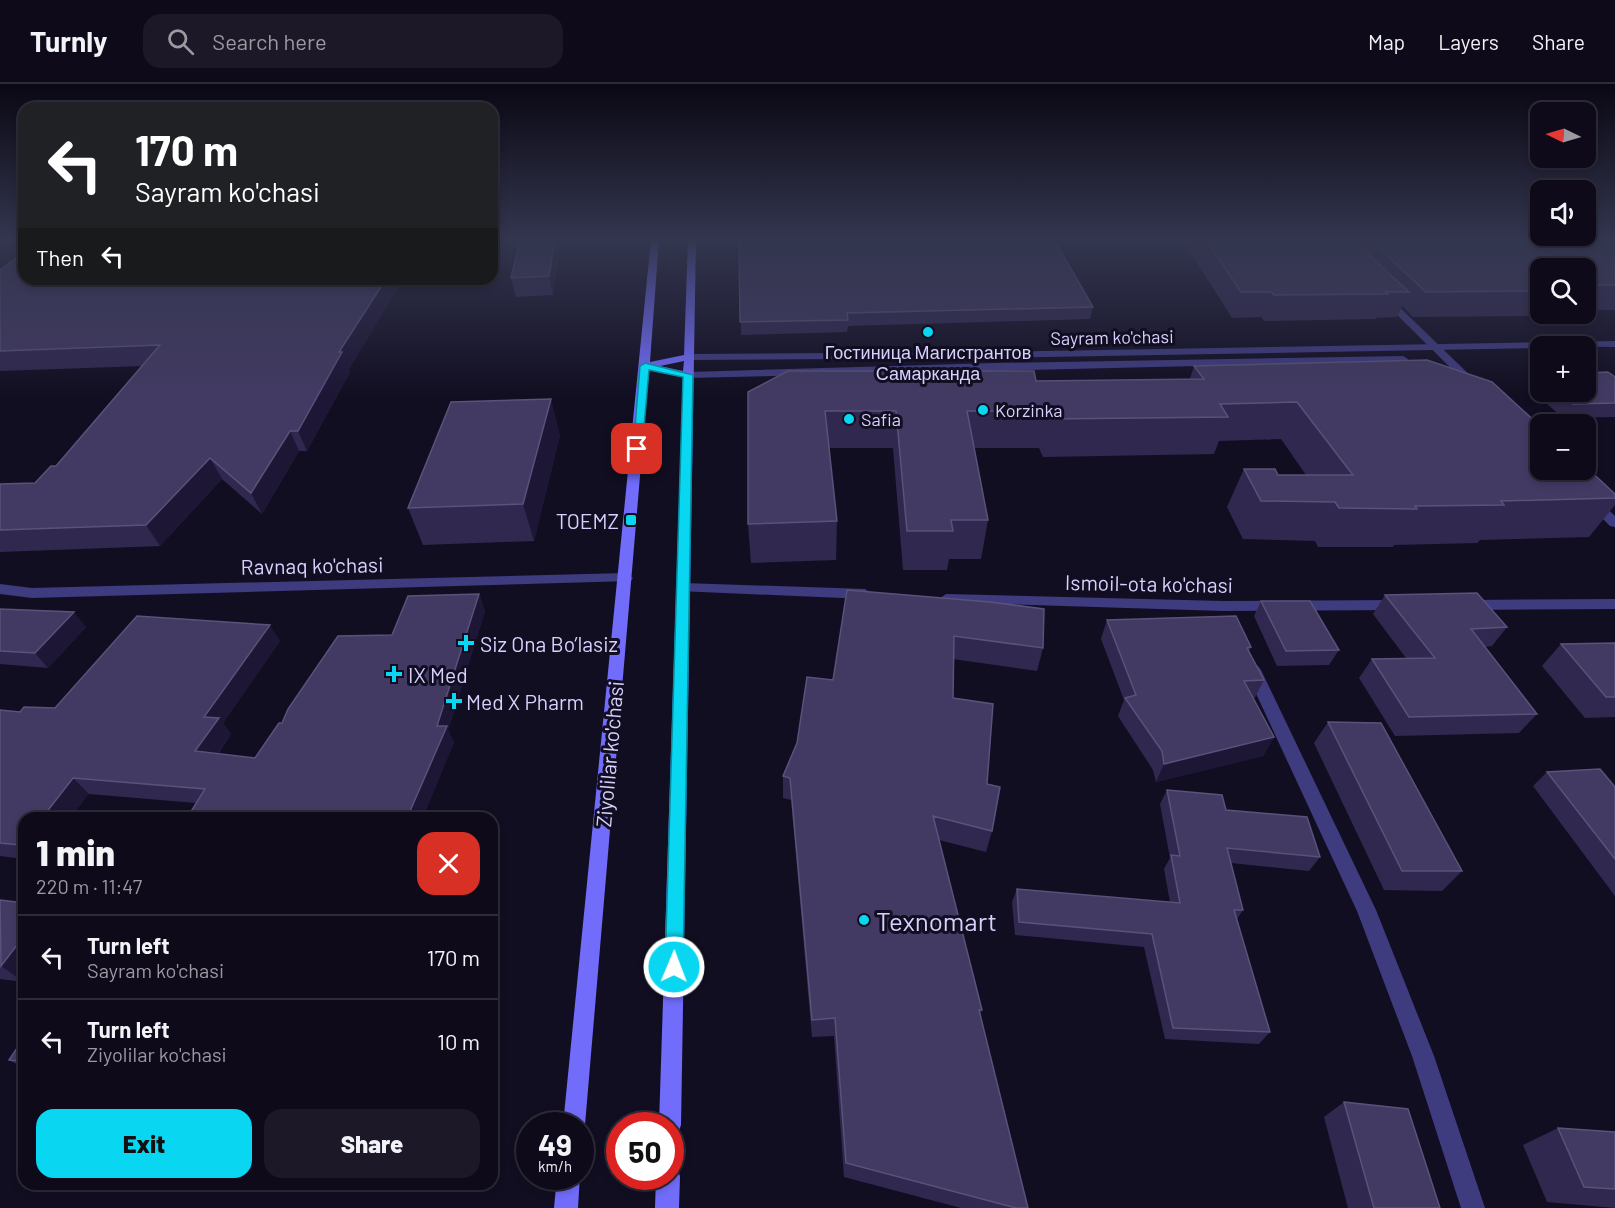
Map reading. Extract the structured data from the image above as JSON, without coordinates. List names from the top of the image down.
{
  "streets": {
    "main road": ["Sayram ko'chasi", "Ziyolilar ko'chasi"],
    "street": ["Ravnaq ko'chasi", "Ismoil-ota ko'chasi"]
  },
  "crossings": [
    ["Sayram ko'chasi", "Ziyolilar ko'chasi"],
    ["Ravnaq ko'chasi", "Ziyolilar ko'chasi"]
  ],
  "places": {
    "other": [
      "Гостиница Магистрантов Самарканда",
      "Korzinka",
      "Safia",
      "Texnomart"
    ],
    "transit": ["TOEMZ"],
    "health": ["Siz Ona Bo’lasiz", "IX Med", "Med X Pharm"]
  },
  "north": "left",
  "page": {
    "header": "Turnly",
    "search": "Search here",
    "nav": ["Map", "Layers", "Share"],
    "map_buttons": ["+", "−"],
    "turn": ["170 m", "Sayram ko'chasi"],
    "then": "Then",
    "heading": ["1 min", "220 m · 11:47"],
    "list": [
      {
        "name": "Turn left",
        "note": "Sayram ko'chasi",
        "value": "170 m"
      },
      {
        "name": "Turn left",
        "note": "Ziyolilar ko'chasi",
        "value": "10 m"
      }
    ],
    "buttons": ["Exit", "Share"],
    "speed": "49 km/h",
    "limit": "50"
  }
}
